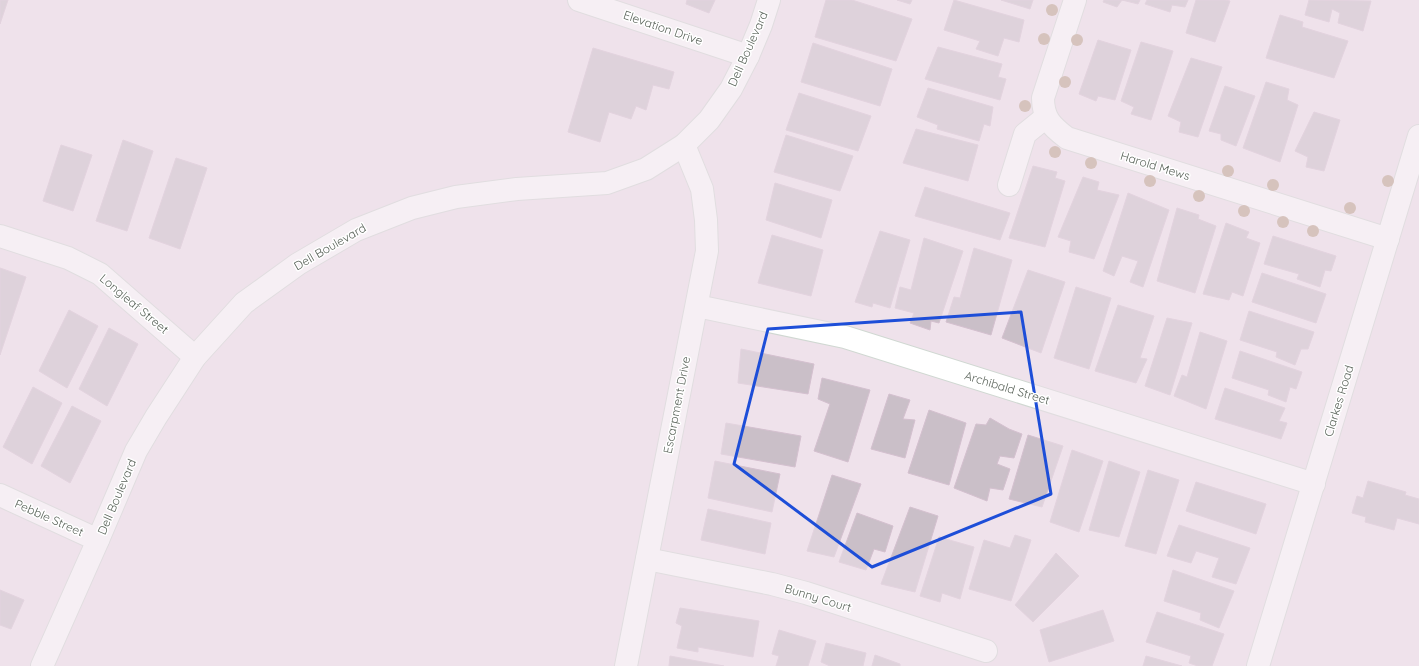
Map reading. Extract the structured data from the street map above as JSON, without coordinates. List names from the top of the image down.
{
  "streets": {
    "street": [
      "Elevation Drive",
      "Dell Boulevard",
      "Harold Mews",
      "Longleaf Street",
      "Archibald Street",
      "Clarkes Road",
      "Escarpment Drive",
      "Pebble Street",
      "Bunny Court"
    ]
  },
  "crossings": [
    ["Elevation Drive", "Dell Boulevard"],
    ["Dell Boulevard", "Longleaf Street"],
    ["Dell Boulevard", "Escarpment Drive"],
    ["Dell Boulevard", "Pebble Street"],
    ["Harold Mews", "Clarkes Road"],
    ["Archibald Street", "Clarkes Road"],
    ["Archibald Street", "Escarpment Drive"],
    ["Escarpment Drive", "Bunny Court"]
  ]
}
